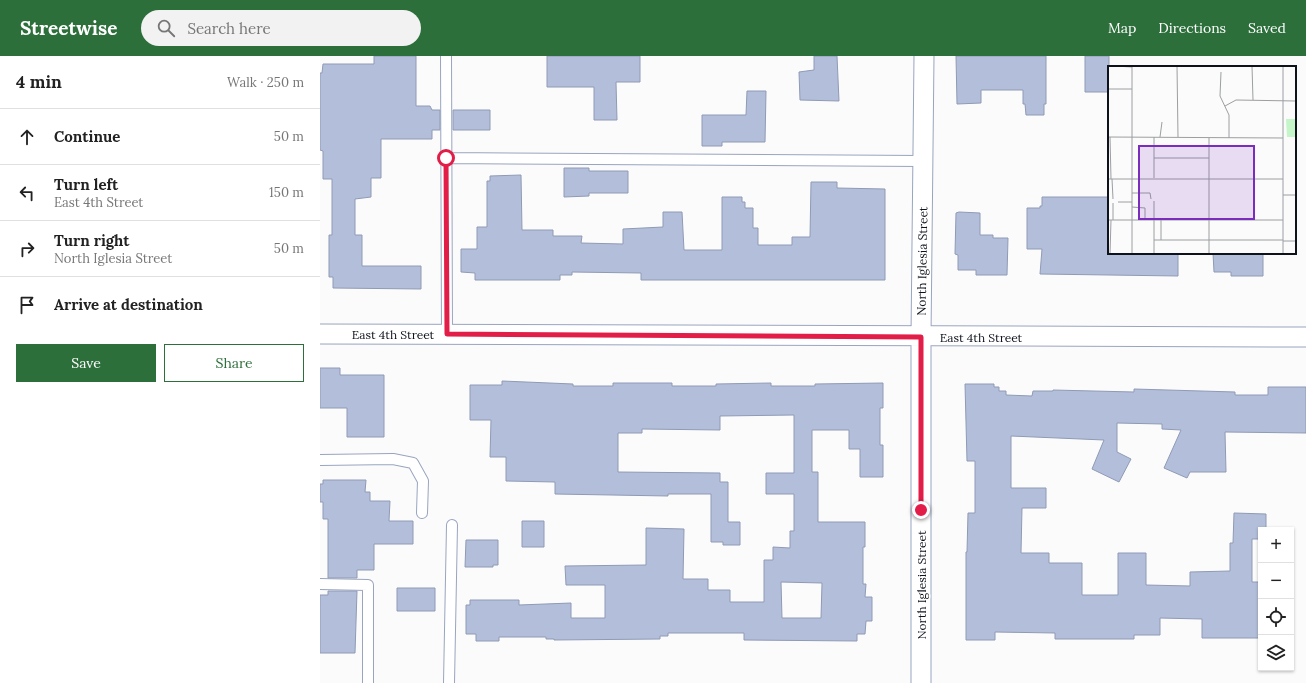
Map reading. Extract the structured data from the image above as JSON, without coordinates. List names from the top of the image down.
{
  "streets": {
    "street": ["North Iglesia Street", "East 4th Street"]
  },
  "crossings": [
    ["North Iglesia Street", "East 4th Street"]
  ],
  "page": {
    "header": "Streetwise",
    "search": "Search here",
    "nav": ["Map", "Directions", "Saved"],
    "heading": ["4 min", "Walk · 250 m"],
    "list": [
      ["Continue", "50 m"],
      ["Turn left", "East 4th Street", "150 m"],
      ["Turn right", "North Iglesia Street", "50 m"],
      "Arrive at destination"
    ],
    "buttons": ["Save", "Share"],
    "map_buttons": ["+", "−"]
  }
}
